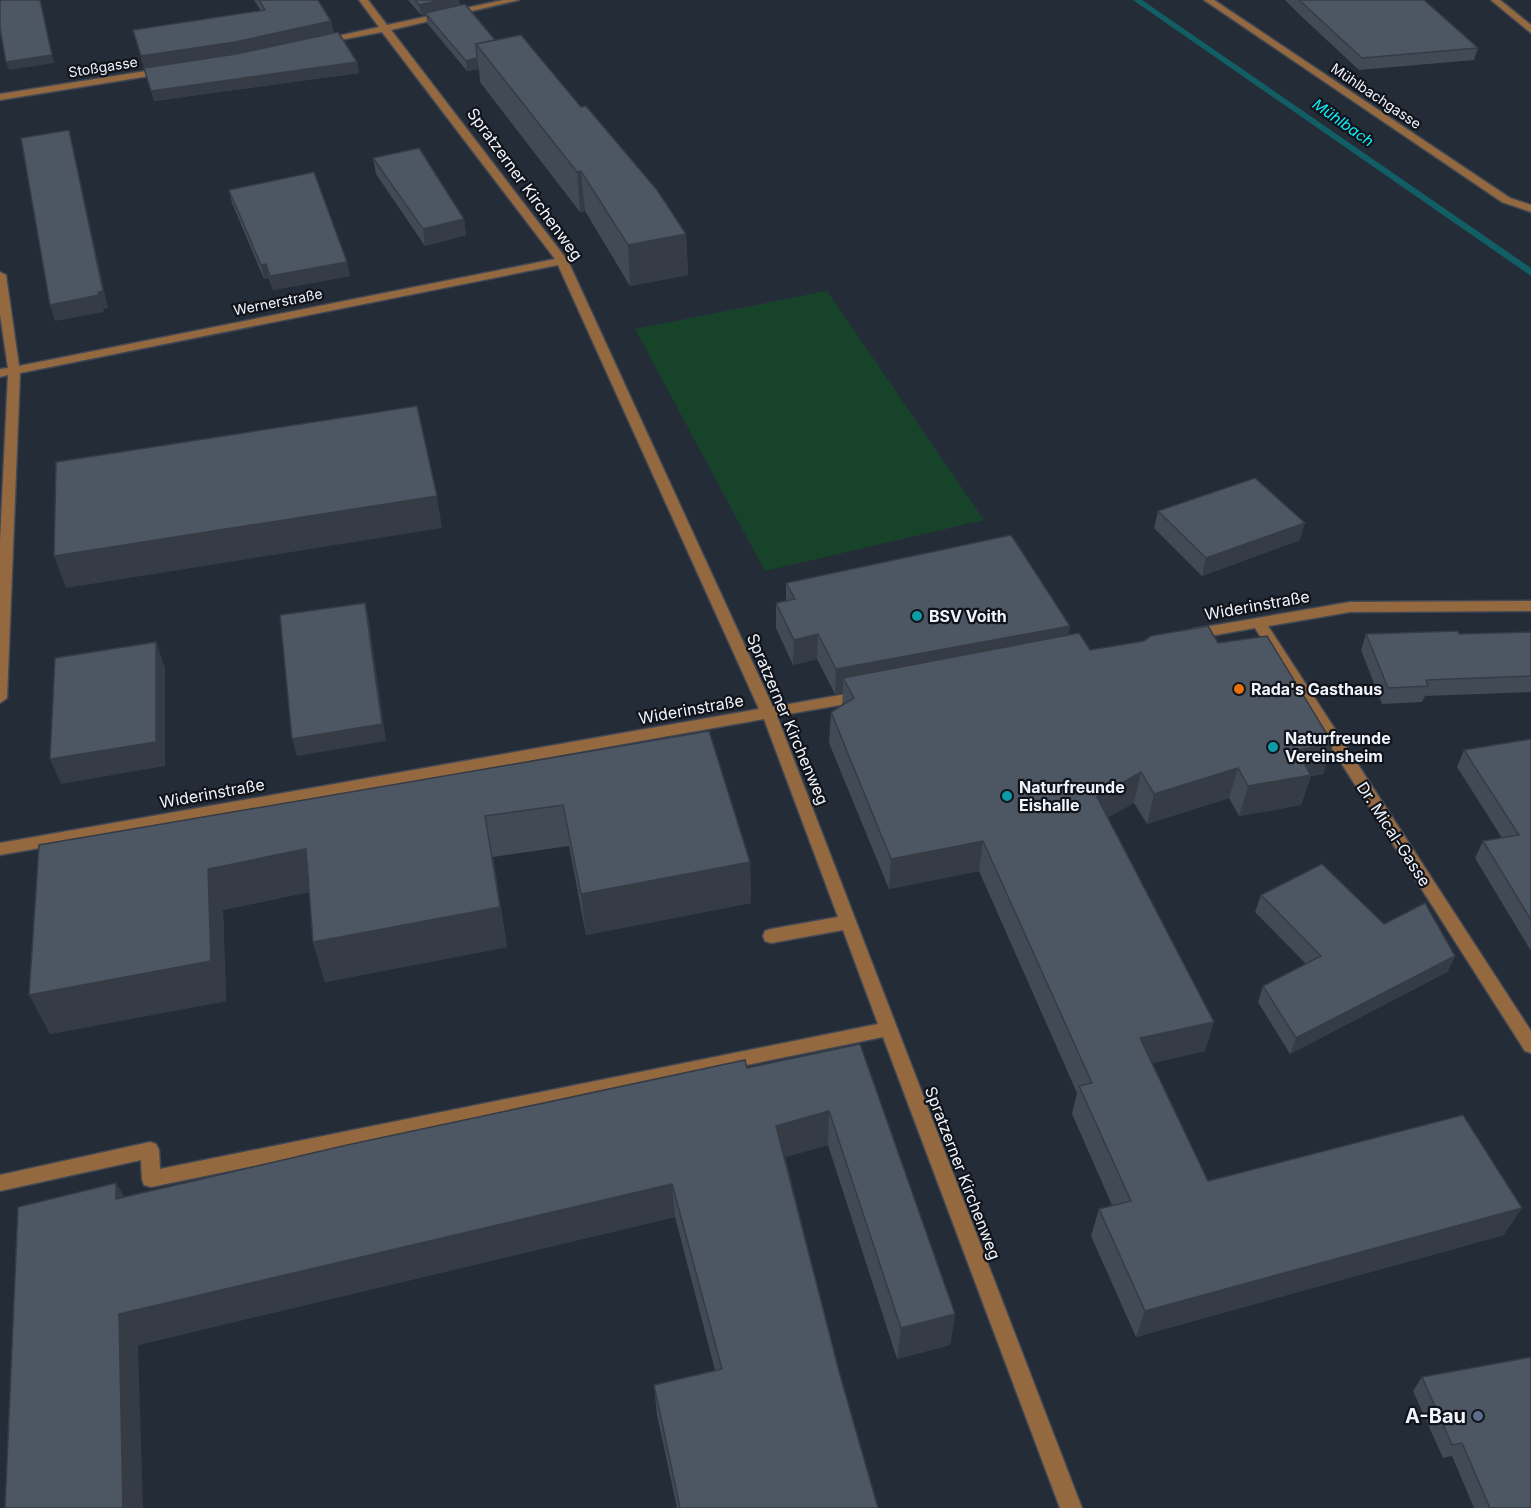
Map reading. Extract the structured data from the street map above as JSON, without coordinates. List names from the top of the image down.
{
  "streets": {
    "street": [
      "Stoßgasse",
      "Mühlbachgasse",
      "Spratzerner Kirchenweg",
      "Wernerstraße",
      "Widerinstraße",
      "Dr. Mical-Gasse"
    ]
  },
  "crossings": [
    ["Spratzerner Kirchenweg", "Wernerstraße"],
    ["Spratzerner Kirchenweg", "Widerinstraße"],
    ["Widerinstraße", "Dr. Mical-Gasse"]
  ],
  "water": ["Mühlbach"],
  "places": [
    "BSV Voith",
    "Rada's Gasthaus",
    "Naturfreunde Vereinsheim",
    "Naturfreunde Eishalle",
    "A-Bau"
  ]
}
